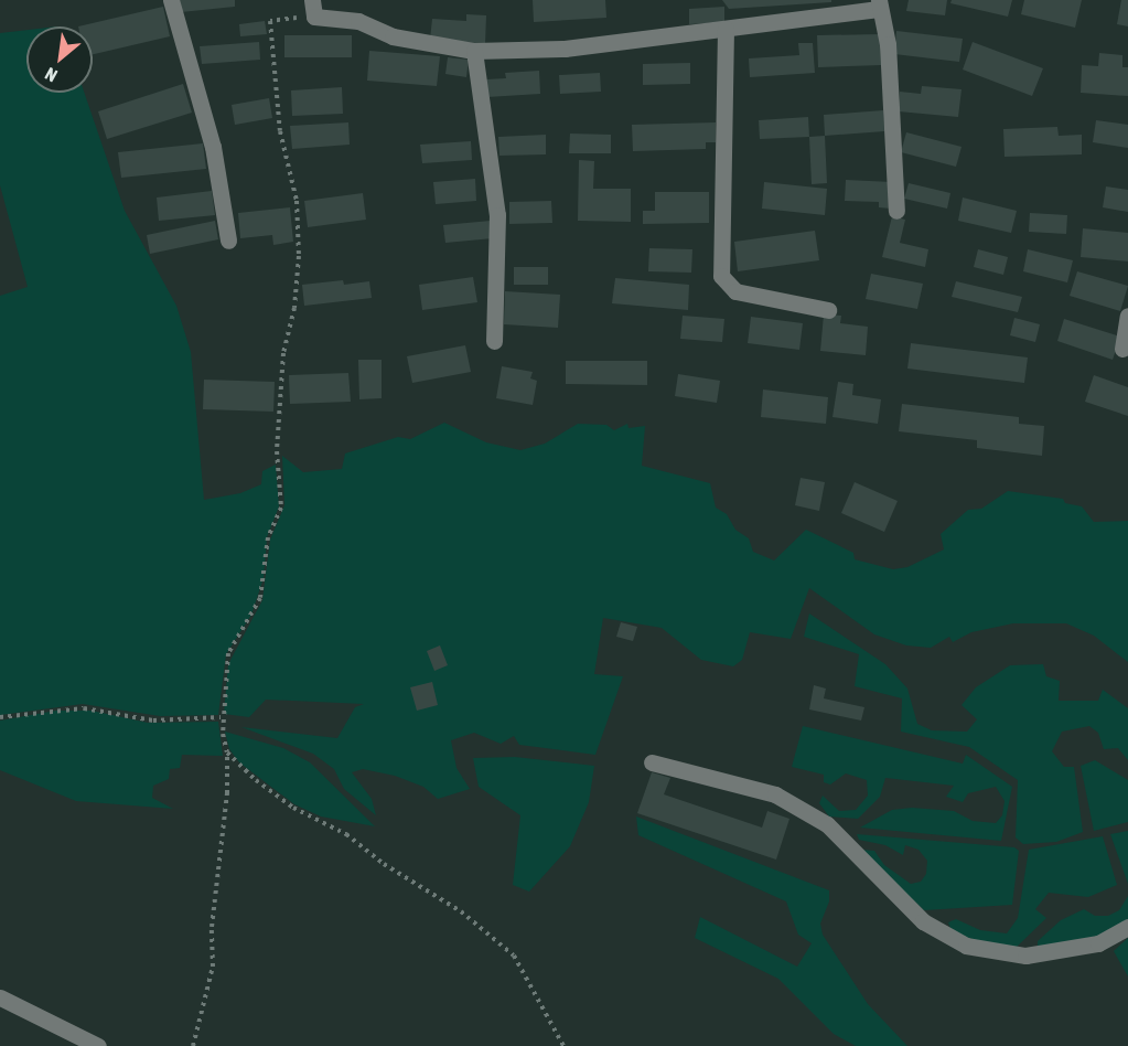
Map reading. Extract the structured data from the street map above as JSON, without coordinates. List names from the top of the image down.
{
  "north": "bottom left"
}
